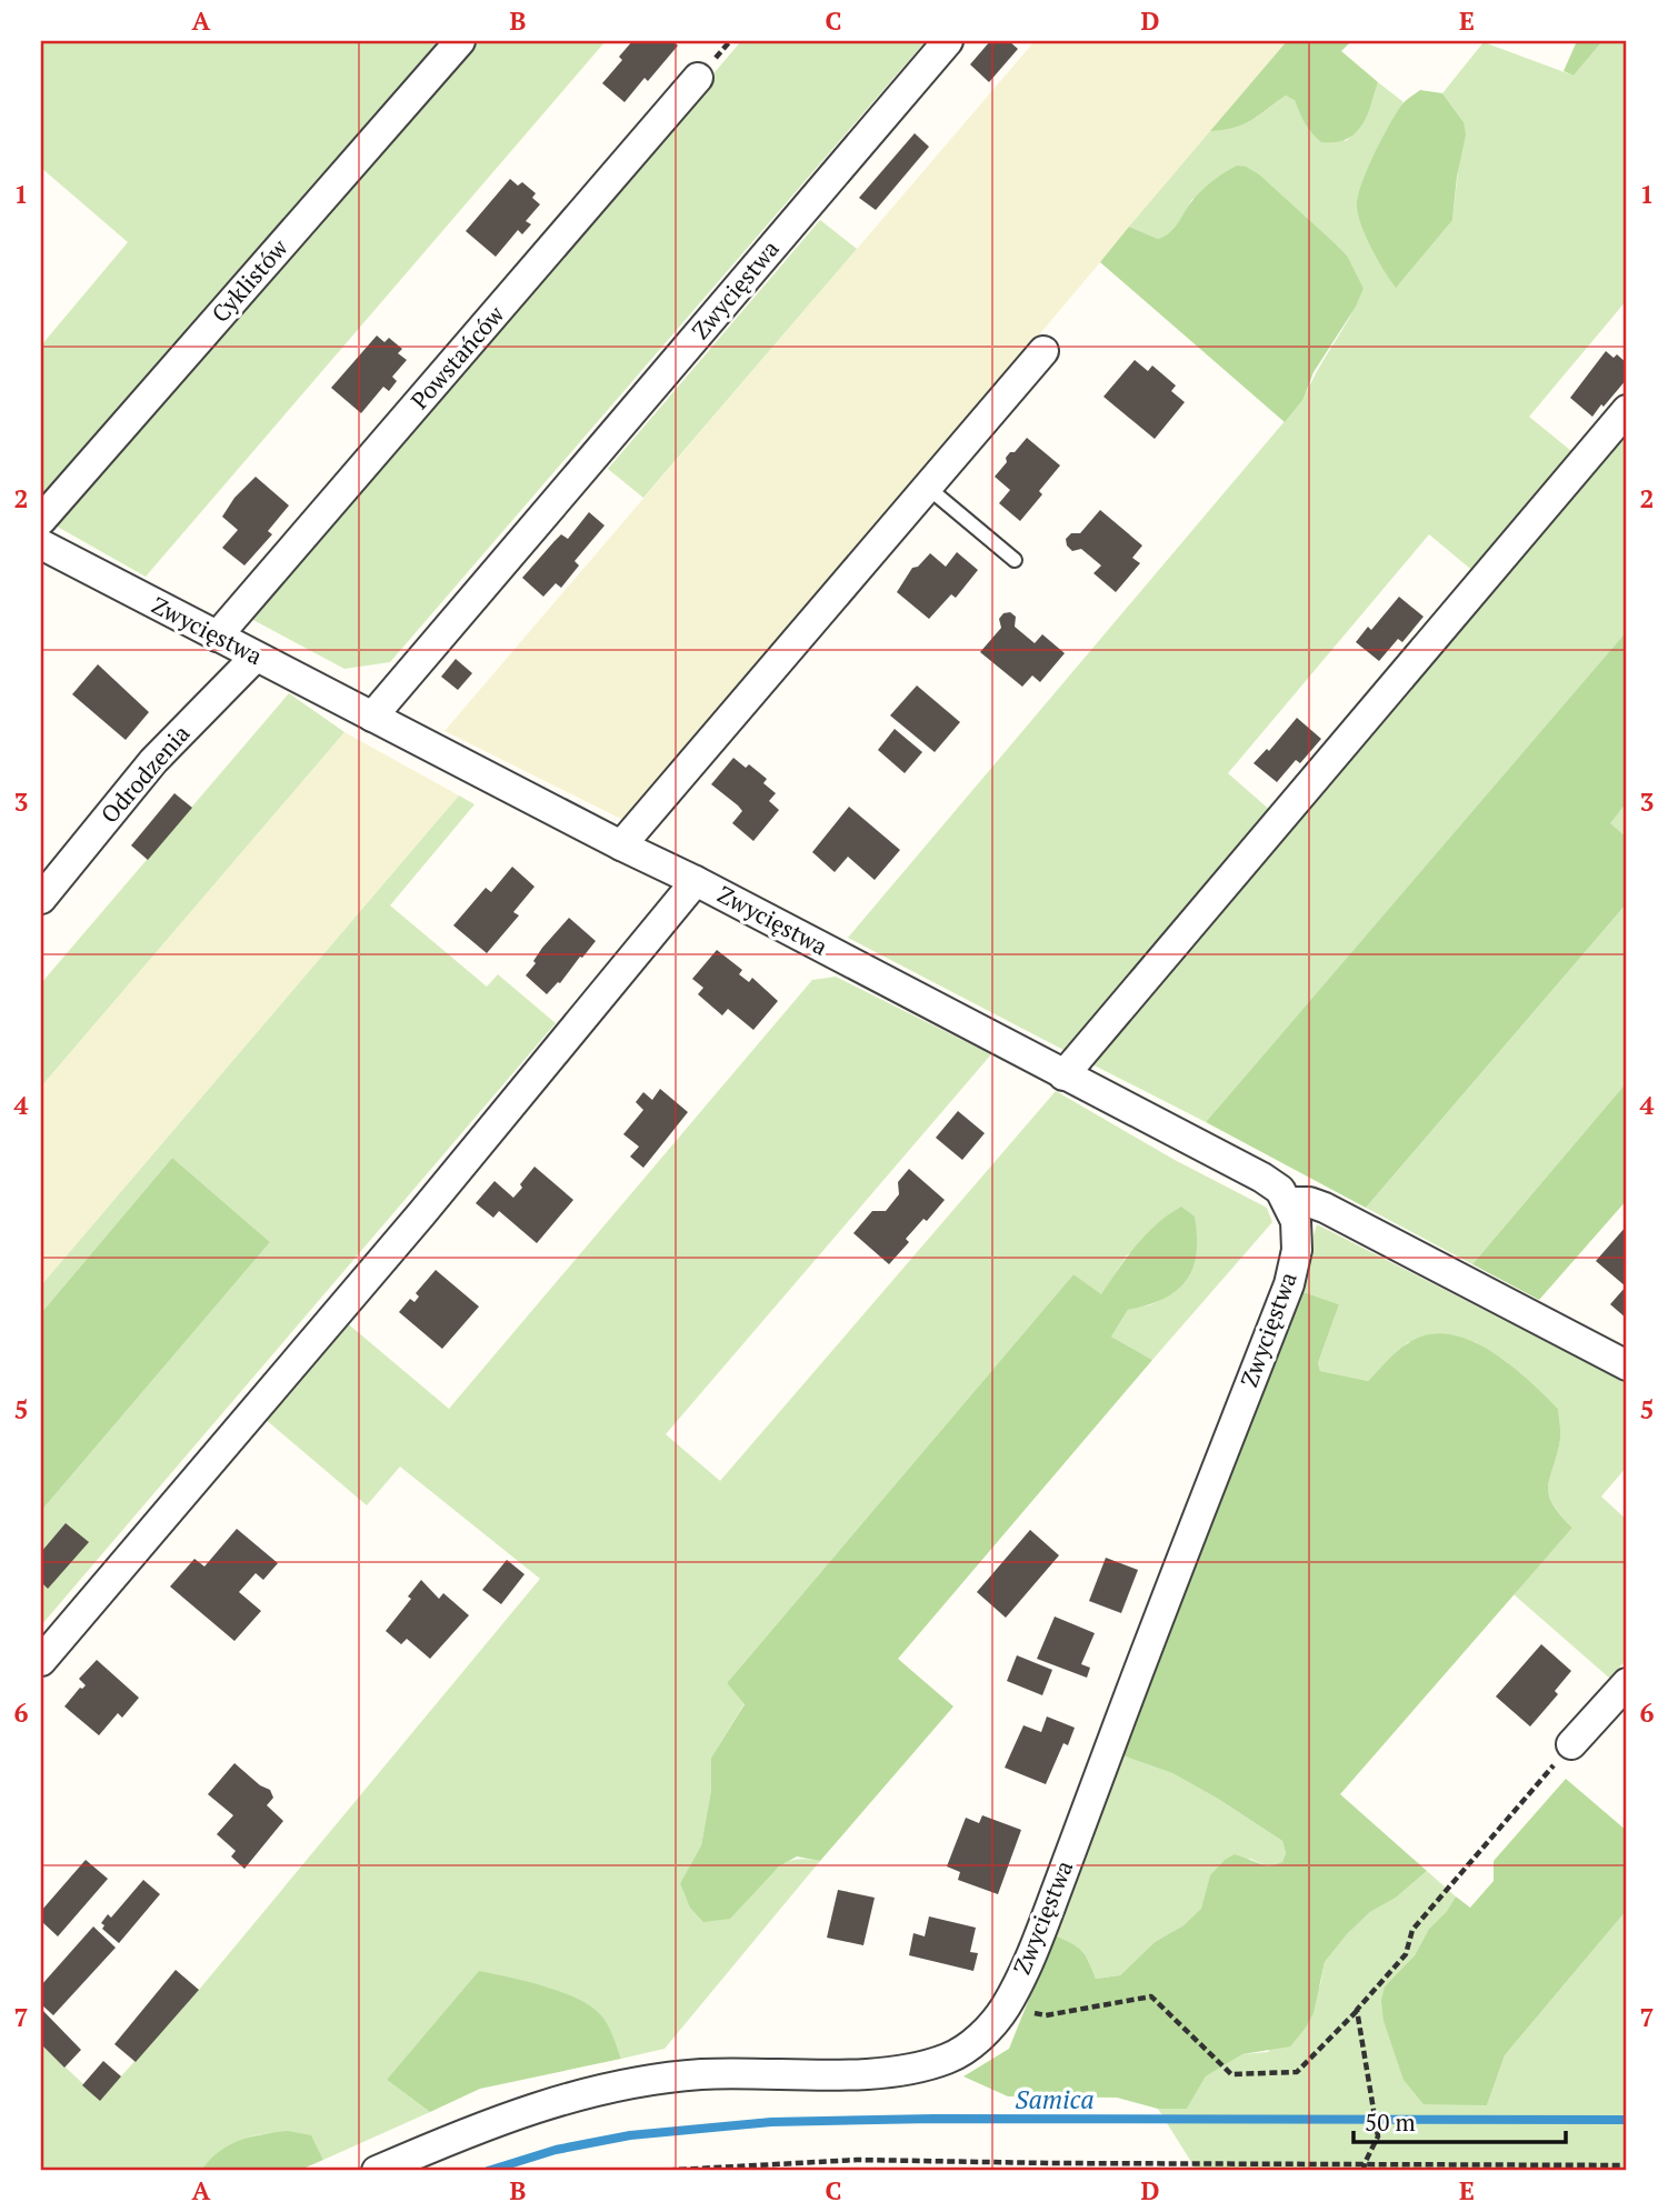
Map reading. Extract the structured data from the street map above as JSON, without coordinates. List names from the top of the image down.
{
  "streets": {
    "street": [
      "Cyklistów",
      "Zwycięstwa",
      "Powstańców",
      "Odrodzenia"
    ]
  },
  "crossings": [
    ["Zwycięstwa", "Powstańców"],
    ["Zwycięstwa", "Odrodzenia"]
  ],
  "water": ["Samica"],
  "scale_bar": "50 m",
  "grid": {
    "columns": [
      "A",
      "B",
      "C",
      "D",
      "E"
    ],
    "rows": [
      "1",
      "2",
      "3",
      "4",
      "5",
      "6",
      "7"
    ]
  }
}
